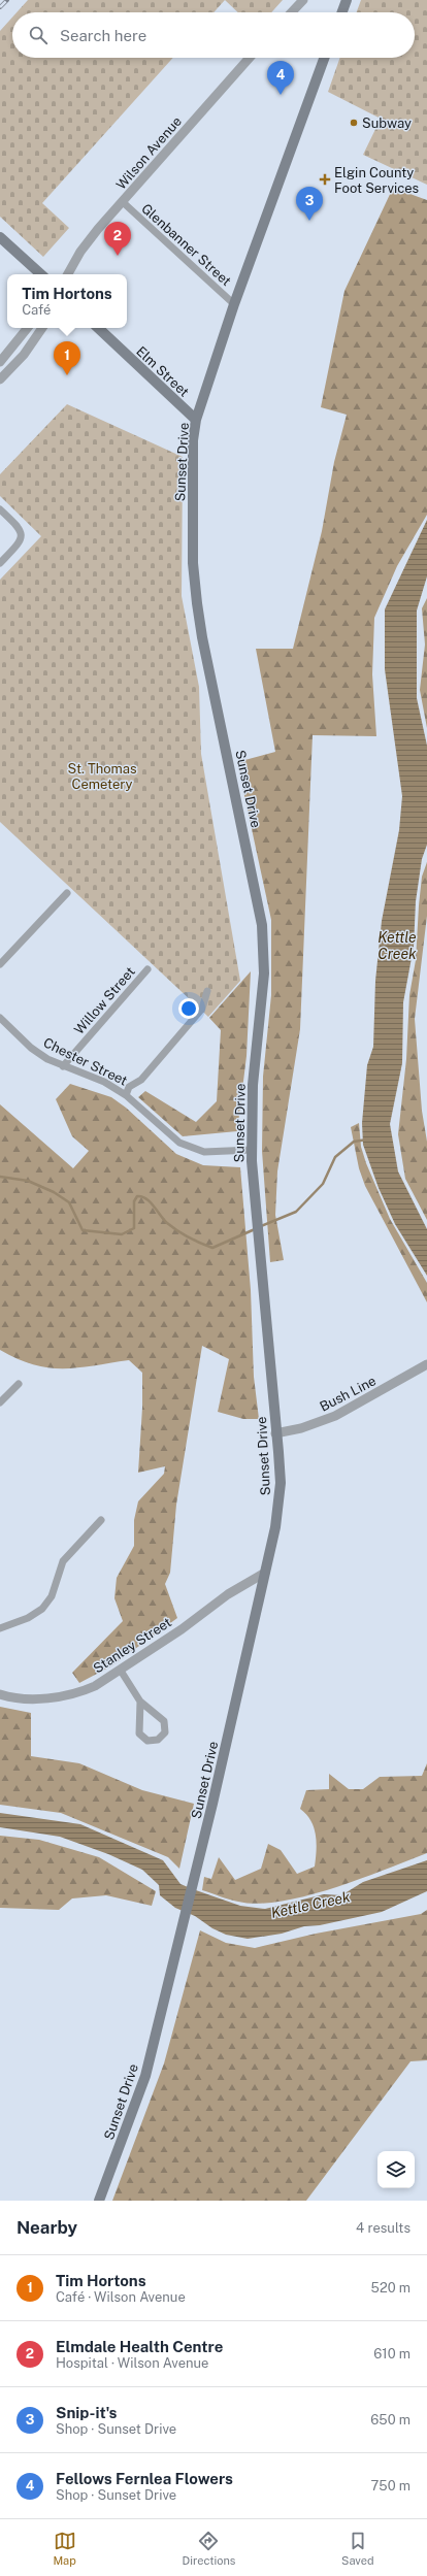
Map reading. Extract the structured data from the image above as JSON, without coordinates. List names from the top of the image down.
{
  "streets": {
    "main road": ["Elm Street", "Sunset Drive"],
    "street": [
      "Wilson Avenue",
      "Glenbanner Street",
      "Willow Street",
      "Chester Street",
      "Bush Line",
      "Stanley Street"
    ]
  },
  "crossings": [
    ["Wilson Avenue", "Glenbanner Street"],
    ["Glenbanner Street", "Sunset Drive"],
    ["Elm Street", "Sunset Drive"],
    ["Sunset Drive", "Chester Street"],
    ["Sunset Drive", "Bush Line"],
    ["Sunset Drive", "Stanley Street"],
    ["Willow Street", "Chester Street"]
  ],
  "water": ["Kettle Creek"],
  "parks": ["St. Thomas Cemetery"],
  "places": {
    "other": ["Subway"],
    "health": ["Elgin County Foot Services"]
  },
  "page": {
    "search": "Search here",
    "pins": [
      "4",
      "3",
      "2",
      "1"
    ],
    "popup": ["Tim Hortons", "Café"],
    "heading": ["Nearby", "4 results"],
    "list": [
      {
        "mark": "1",
        "name": "Tim Hortons",
        "note": "Café · Wilson Avenue",
        "value": "520 m"
      },
      {
        "mark": "2",
        "name": "Elmdale Health Centre",
        "note": "Hospital · Wilson Avenue",
        "value": "610 m"
      },
      {
        "mark": "3",
        "name": "Snip-it's",
        "note": "Shop · Sunset Drive",
        "value": "650 m"
      },
      {
        "mark": "4",
        "name": "Fellows Fernlea Flowers",
        "note": "Shop · Sunset Drive",
        "value": "750 m"
      }
    ],
    "nav": ["Map", "Directions", "Saved"]
  }
}
